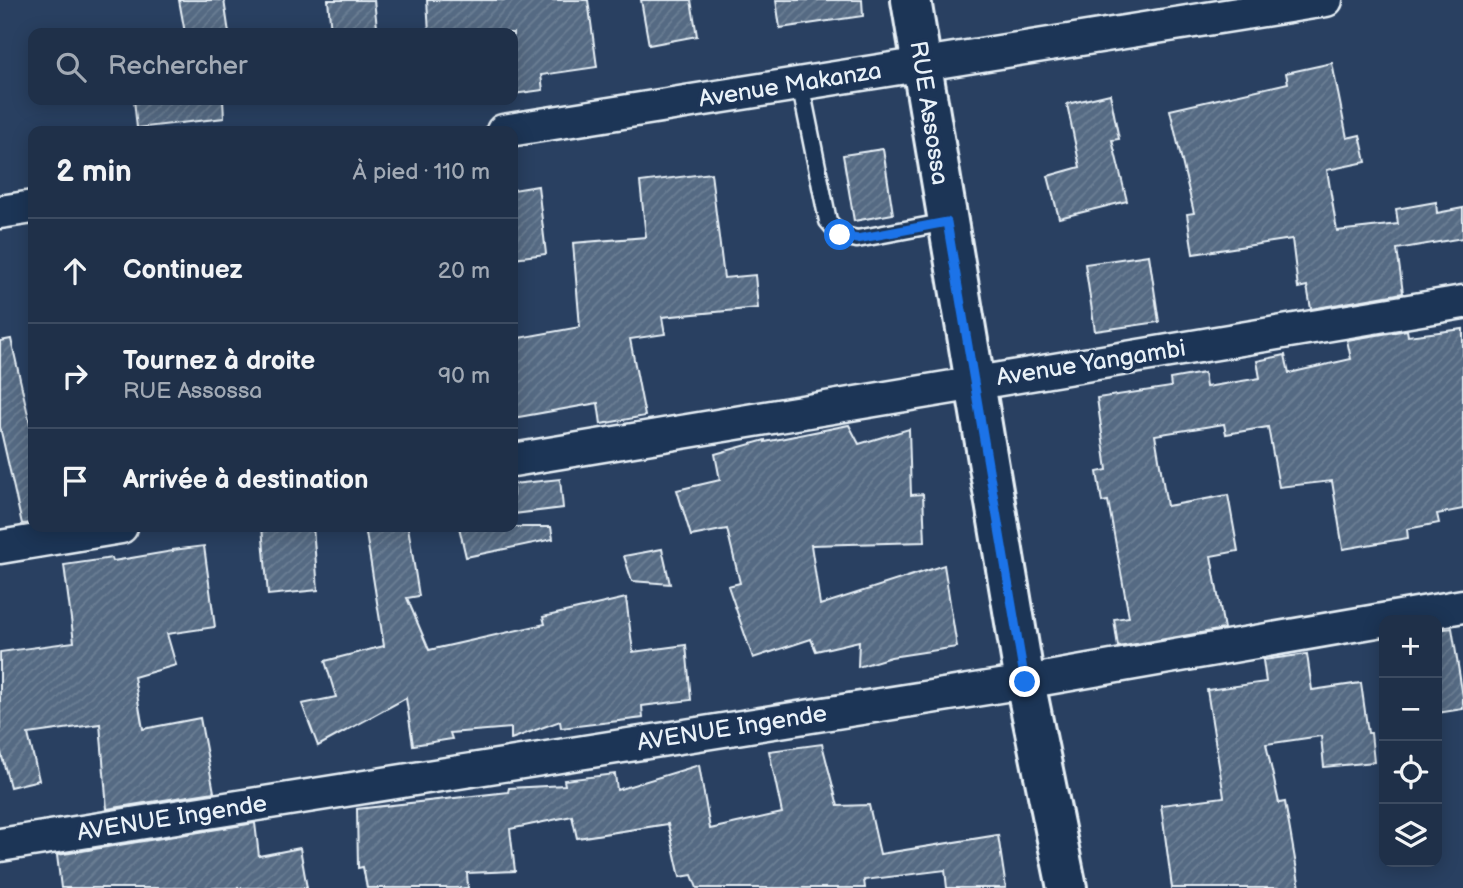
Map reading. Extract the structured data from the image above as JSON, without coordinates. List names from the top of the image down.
{
  "streets": {
    "street": [
      "Avenue Makanza",
      "RUE Assossa",
      "Avenue Yangambi",
      "AVENUE Ingende"
    ]
  },
  "crossings": [
    ["Avenue Makanza", "RUE Assossa"],
    ["RUE Assossa", "Avenue Yangambi"],
    ["RUE Assossa", "AVENUE Ingende"]
  ],
  "page": {
    "search": "Rechercher",
    "heading": ["2 min", "À pied · 110 m"],
    "list": [
      ["Continuez", "20 m"],
      ["Tournez à droite", "RUE Assossa", "90 m"],
      "Arrivée à destination"
    ],
    "map_buttons": ["+", "−"]
  }
}
